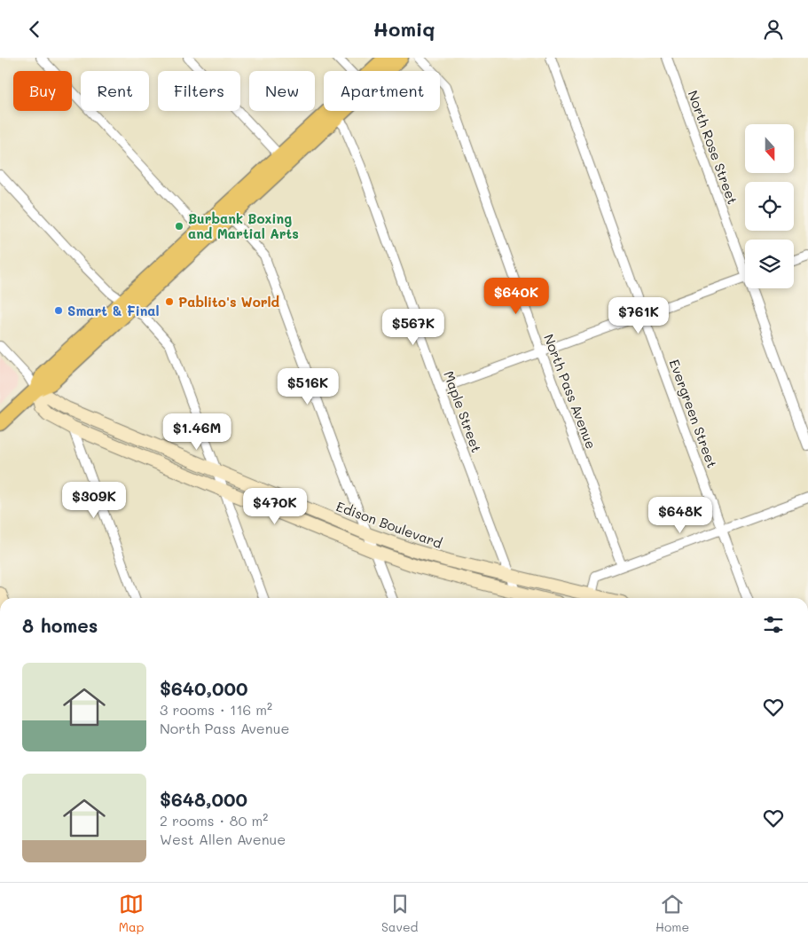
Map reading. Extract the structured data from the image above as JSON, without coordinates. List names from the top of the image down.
{
  "streets": {
    "main road": ["Edison Boulevard"],
    "street": [
      "North Rose Street",
      "North Pass Avenue",
      "Maple Street",
      "Evergreen Street"
    ]
  },
  "crossings": [
    ["Maple Street", "Edison Boulevard"]
  ],
  "places": ["Burbank Boxing and Martial Arts", "Pablito's World", "Smart & Final"],
  "north": "bottom",
  "page": {
    "header": "Homiq",
    "chip": [
      "Buy",
      "Rent",
      "Filters",
      "New",
      "Apartment"
    ],
    "price": [
      "$640K",
      "$761K",
      "$567K",
      "$516K",
      "$1.46M",
      "$309K",
      "$470K",
      "$648K"
    ],
    "heading": "8 homes",
    "list": [
      {
        "name": "$640,000",
        "note": "3 rooms · 116 m² · North Pass Avenue"
      },
      {
        "name": "$648,000",
        "note": "2 rooms · 80 m² · West Allen Avenue"
      }
    ],
    "tabs": ["Map", "Saved", "Home"]
  }
}
